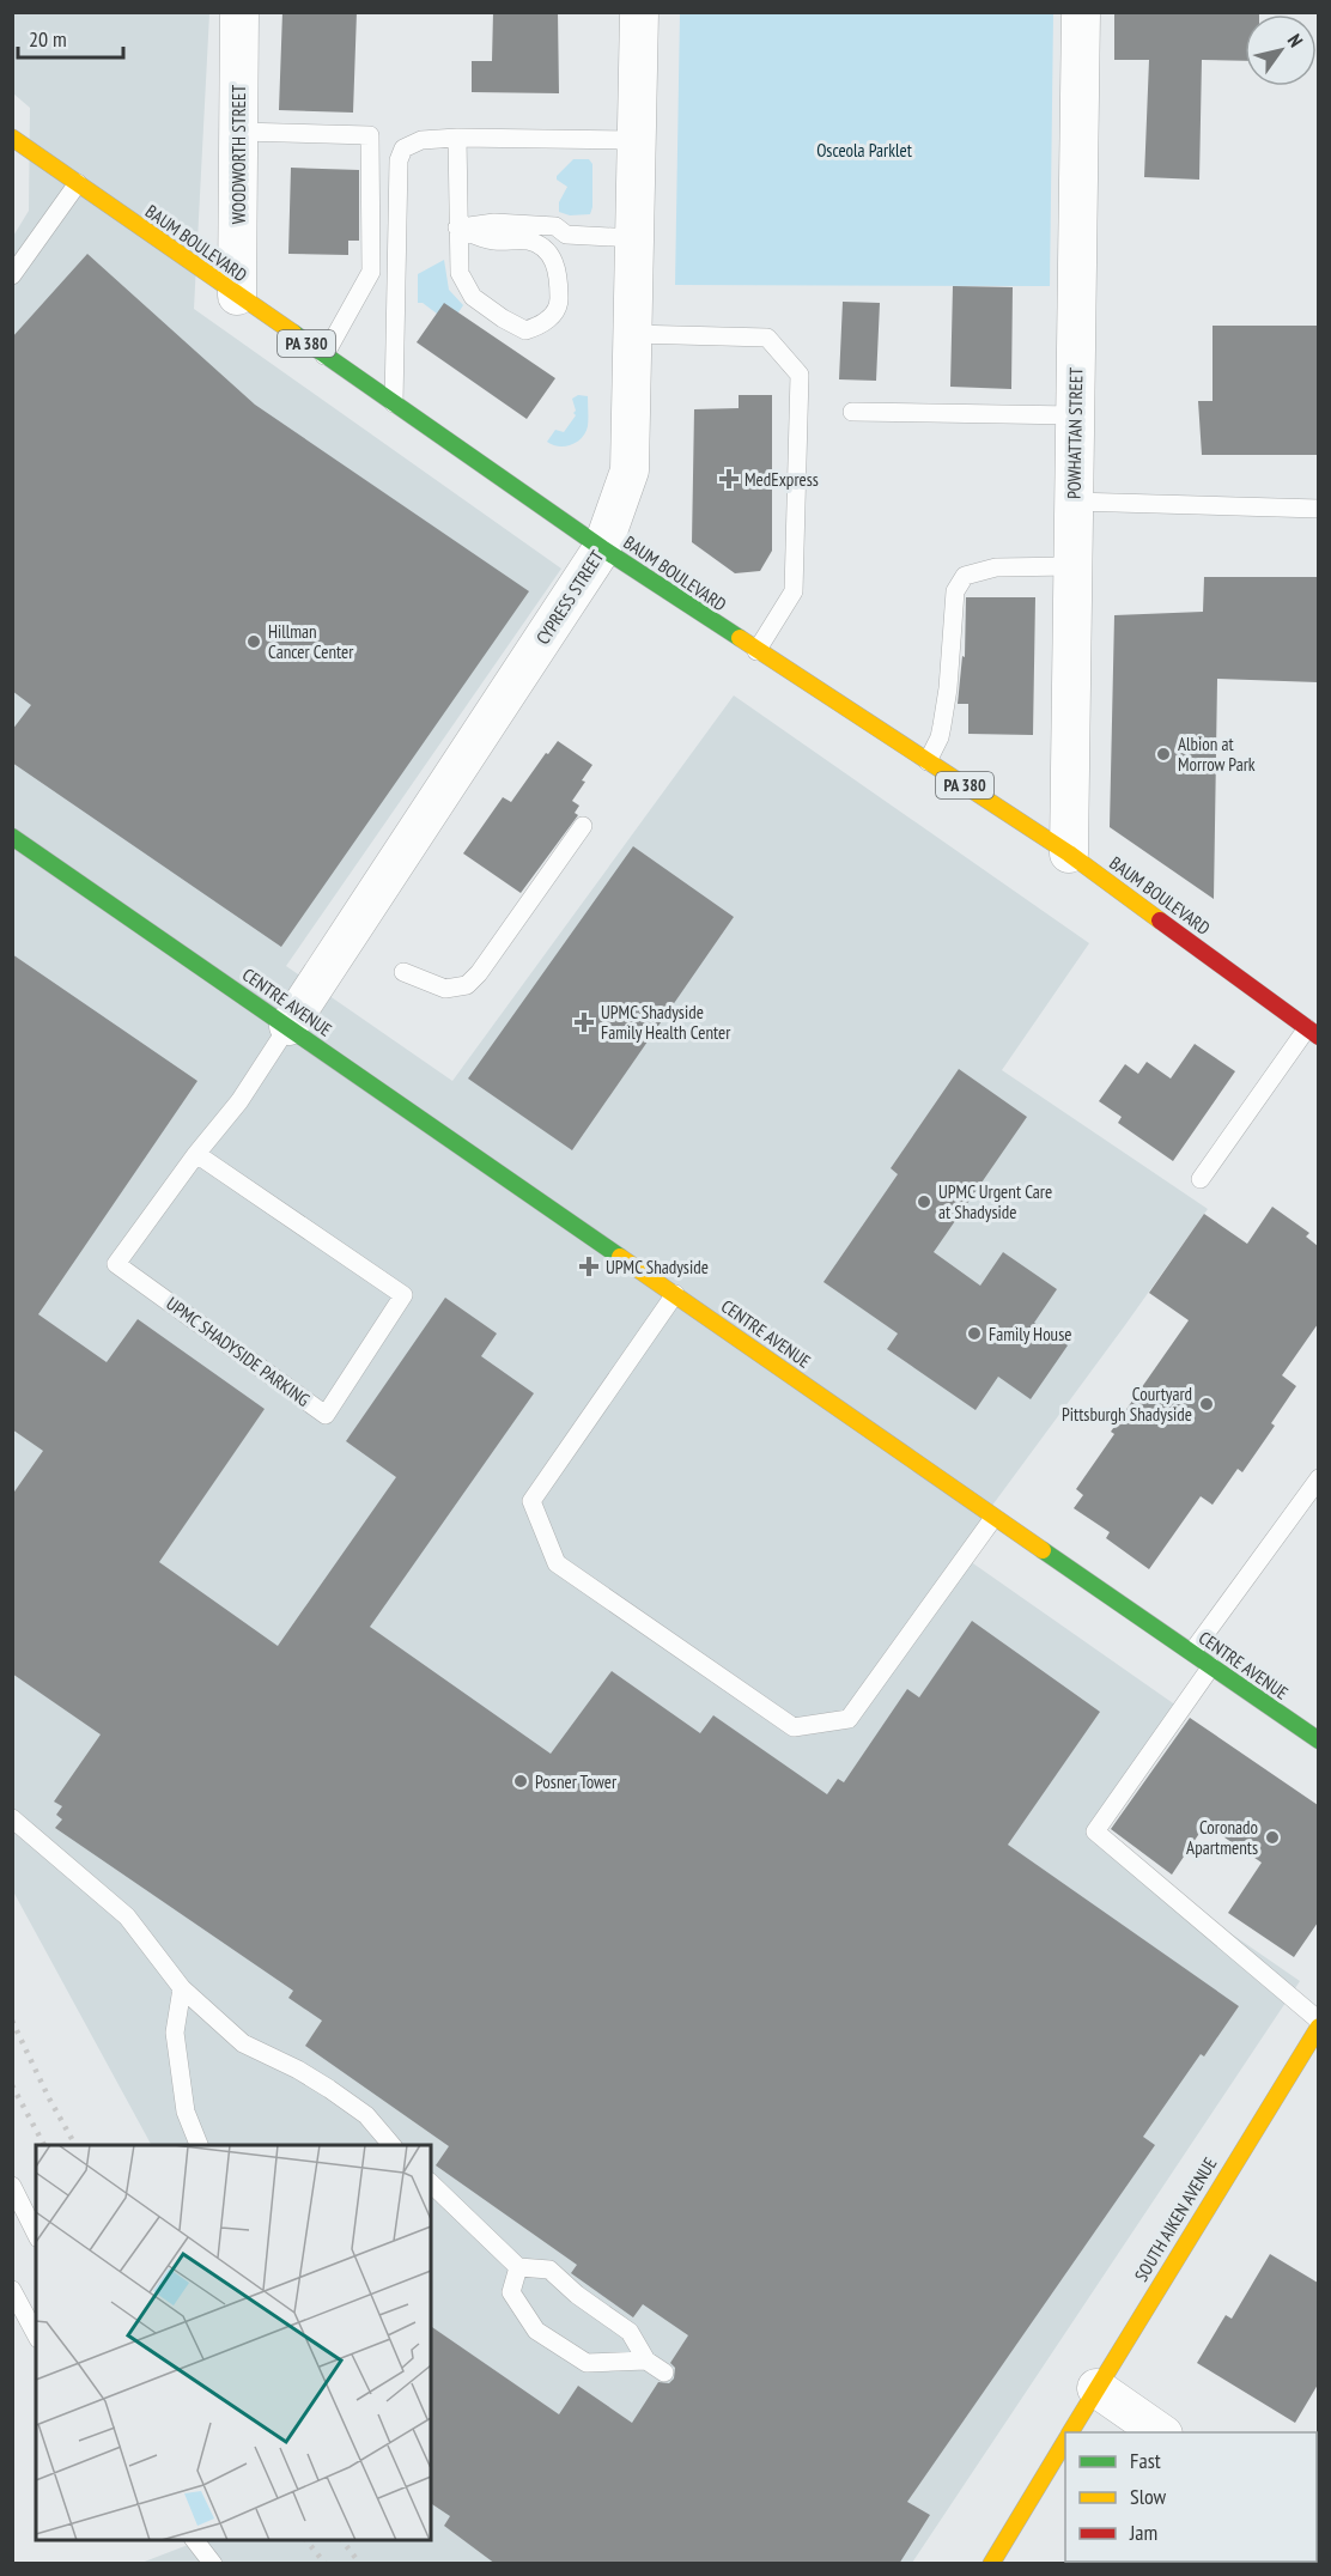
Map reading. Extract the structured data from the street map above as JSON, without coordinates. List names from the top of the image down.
{
  "streets": {
    "main road": [
      "BAUM BOULEVARD",
      "PA 380",
      "CENTRE AVENUE",
      "SOUTH AIKEN AVENUE"
    ],
    "street": ["WOODWORTH STREET", "POWHATTAN STREET", "CYPRESS STREET"],
    "lane": ["UPMC SHADYSIDE PARKING"]
  },
  "crossings": [
    ["WOODWORTH STREET", "BAUM BOULEVARD"],
    ["BAUM BOULEVARD", "POWHATTAN STREET"],
    ["BAUM BOULEVARD", "CYPRESS STREET"],
    ["CYPRESS STREET", "CENTRE AVENUE"],
    ["CYPRESS STREET", "UPMC SHADYSIDE PARKING"],
    ["CENTRE AVENUE", "UPMC SHADYSIDE PARKING"]
  ],
  "parks": ["Osceola Parklet"],
  "places": {
    "health": ["MedExpress", "UPMC Shadyside Family Health Center", "UPMC Shadyside"],
    "other": [
      "Hillman Cancer Center",
      "Albion at Morrow Park",
      "UPMC Urgent Care at Shadyside",
      "Family House",
      "Courtyard Pittsburgh Shadyside",
      "Posner Tower",
      "Coronado Apartments"
    ]
  },
  "legend": ["Fast", "Slow", "Jam"],
  "scale_bar": "20 m",
  "north": "top right"
}
